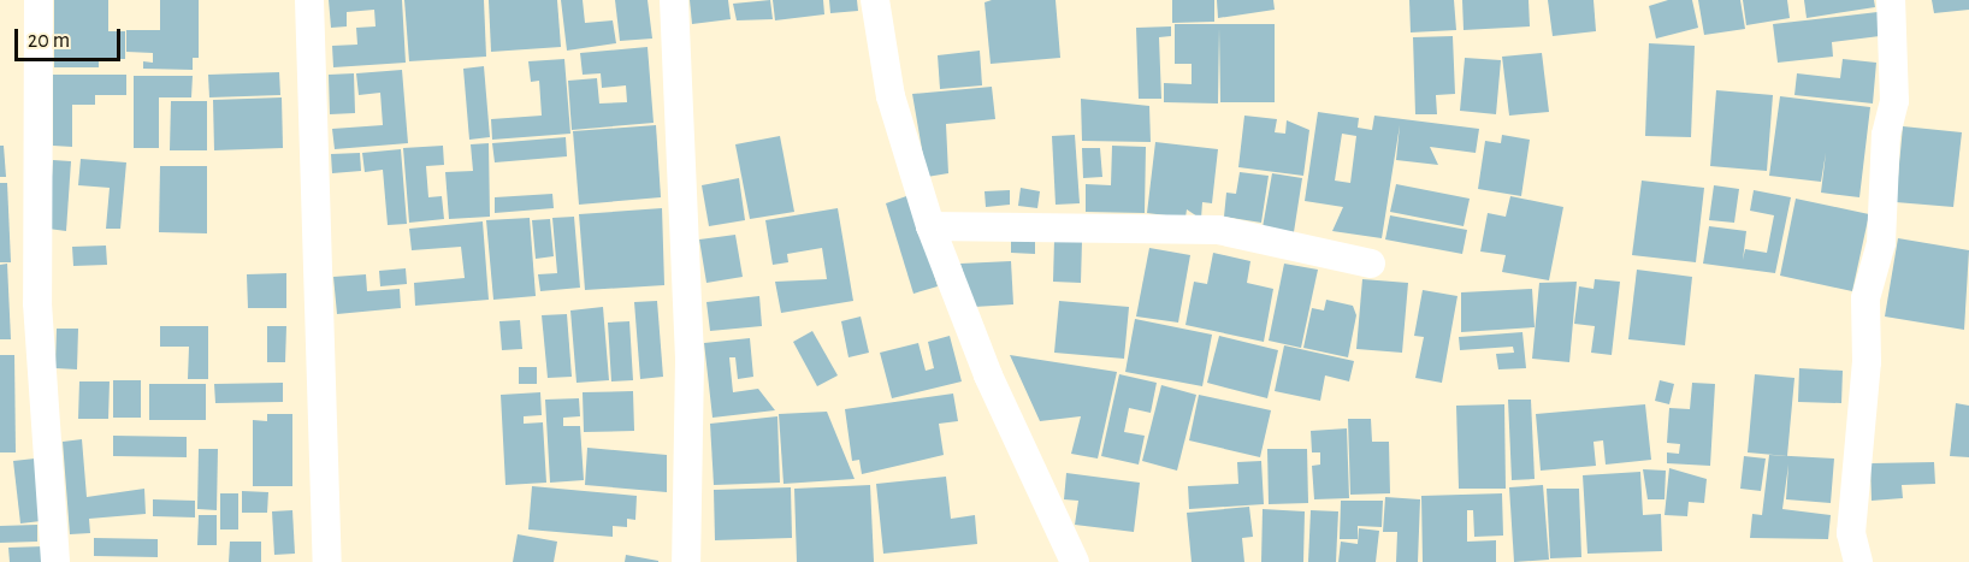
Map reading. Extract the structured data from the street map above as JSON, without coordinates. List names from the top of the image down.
{
  "scale_bar": "20 m"
}
